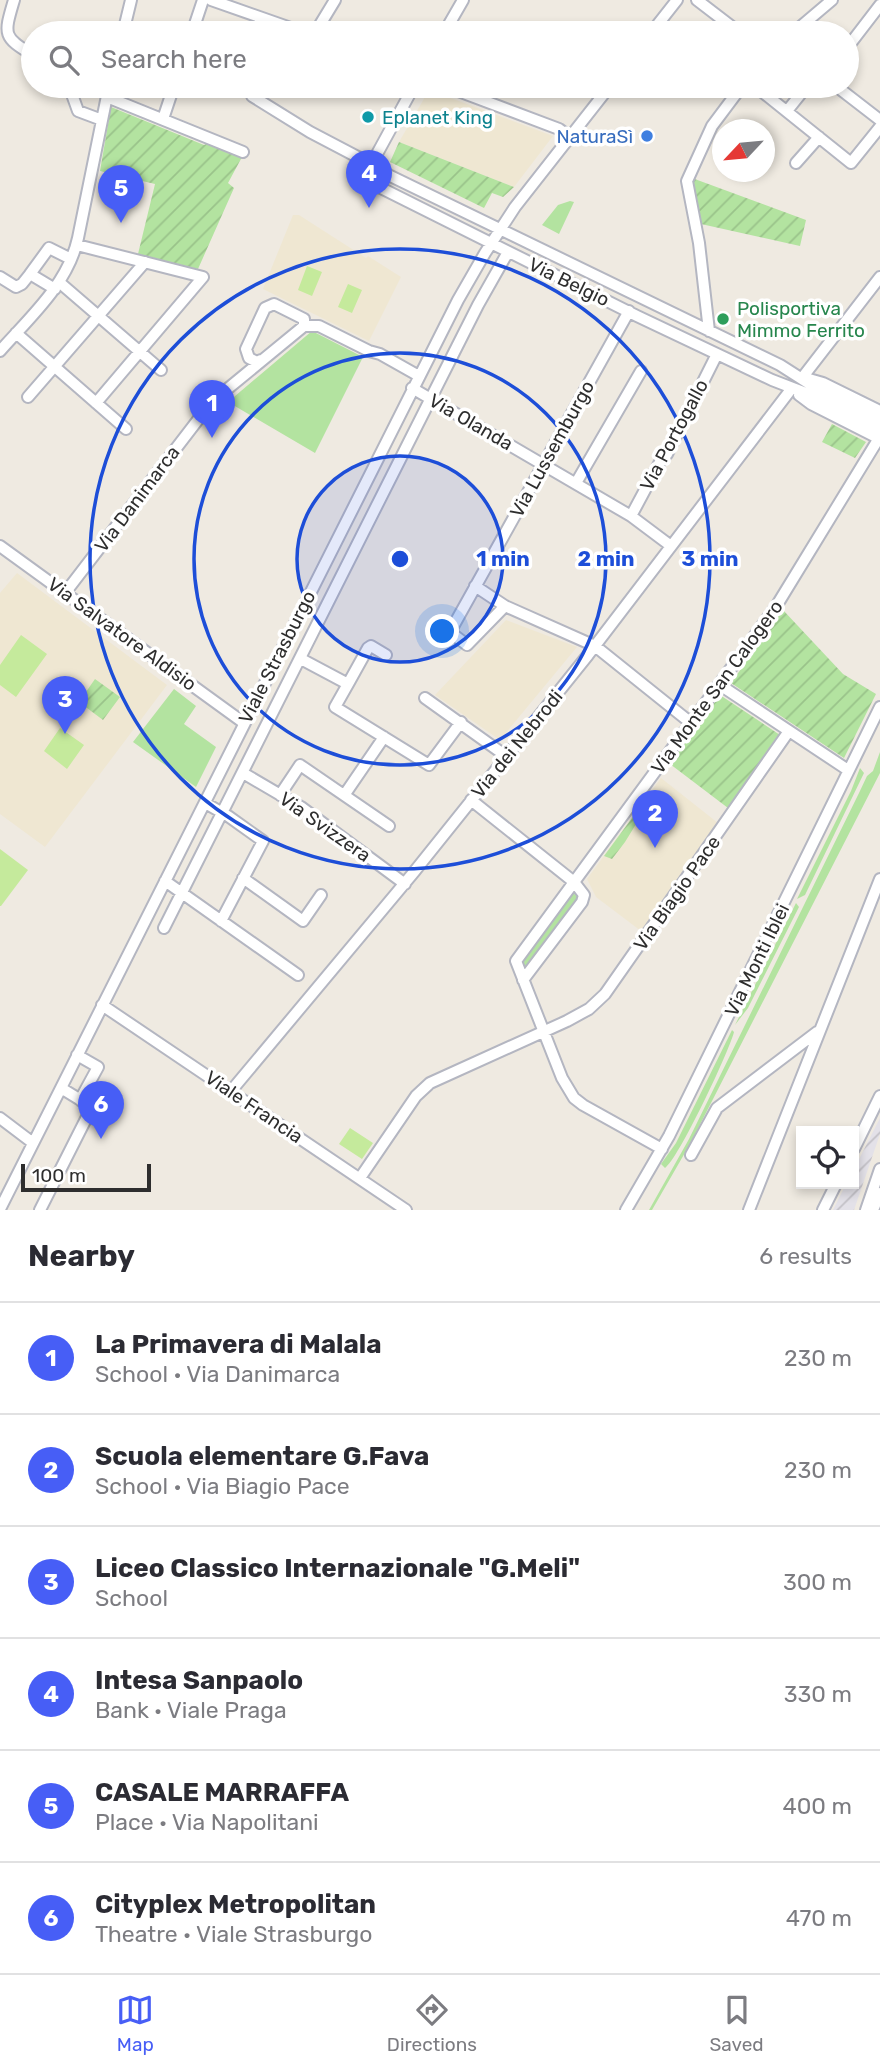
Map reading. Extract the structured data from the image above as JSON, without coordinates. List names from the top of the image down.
{
  "streets": {
    "street": [
      "Via Belgio",
      "Via Olanda",
      "Via Portogallo",
      "Via Lussemburgo",
      "Via Danimarca",
      "Via Salvatore Aldisio",
      "Viale Strasburgo",
      "Via Monte San Calogero",
      "Via dei Nebrodi",
      "Via Svizzera",
      "Via Biagio Pace",
      "Via Monti Iblei",
      "Viale Francia"
    ]
  },
  "crossings": [
    ["Via Belgio", "Via Portogallo"],
    ["Via Belgio", "Via Lussemburgo"],
    ["Via Belgio", "Viale Strasburgo"],
    ["Via Belgio", "Via Monte San Calogero"],
    ["Via Belgio", "Via dei Nebrodi"],
    ["Via Olanda", "Via Portogallo"],
    ["Via Olanda", "Via Lussemburgo"],
    ["Via Olanda", "Viale Strasburgo"],
    ["Via Olanda", "Via dei Nebrodi"],
    ["Via Danimarca", "Via Salvatore Aldisio"],
    ["Via Salvatore Aldisio", "Viale Strasburgo"],
    ["Viale Strasburgo", "Via Svizzera"],
    ["Viale Strasburgo", "Viale Francia"],
    ["Via Monte San Calogero", "Via Biagio Pace"],
    ["Via Monte San Calogero", "Via Monti Iblei"],
    ["Via dei Nebrodi", "Via Svizzera"],
    ["Via dei Nebrodi", "Viale Francia"],
    ["Via Biagio Pace", "Viale Francia"]
  ],
  "places": ["Eplanet King", "NaturaSì", "Polisportiva Mimmo Ferrito"],
  "scale_bar": "100 m",
  "north": "bottom left",
  "page": {
    "search": "Search here",
    "pins": [
      "4",
      "5",
      "1",
      "3",
      "2",
      "6"
    ],
    "scale": "100 m",
    "heading": ["Nearby", "6 results"],
    "list": [
      {
        "mark": "1",
        "name": "La Primavera di Malala",
        "note": "School · Via Danimarca",
        "value": "230 m"
      },
      {
        "mark": "2",
        "name": "Scuola elementare G.Fava",
        "note": "School · Via Biagio Pace",
        "value": "230 m"
      },
      {
        "mark": "3",
        "name": "Liceo Classico Internazionale \"G.Meli\"",
        "note": "School",
        "value": "300 m"
      },
      {
        "mark": "4",
        "name": "Intesa Sanpaolo",
        "note": "Bank · Viale Praga",
        "value": "330 m"
      },
      {
        "mark": "5",
        "name": "CASALE MARRAFFA",
        "note": "Place · Via Napolitani",
        "value": "400 m"
      },
      {
        "mark": "6",
        "name": "Cityplex Metropolitan",
        "note": "Theatre · Viale Strasburgo",
        "value": "470 m"
      }
    ],
    "nav": ["Map", "Directions", "Saved"]
  },
  "rings": ["1 min", "2 min", "3 min"]
}
